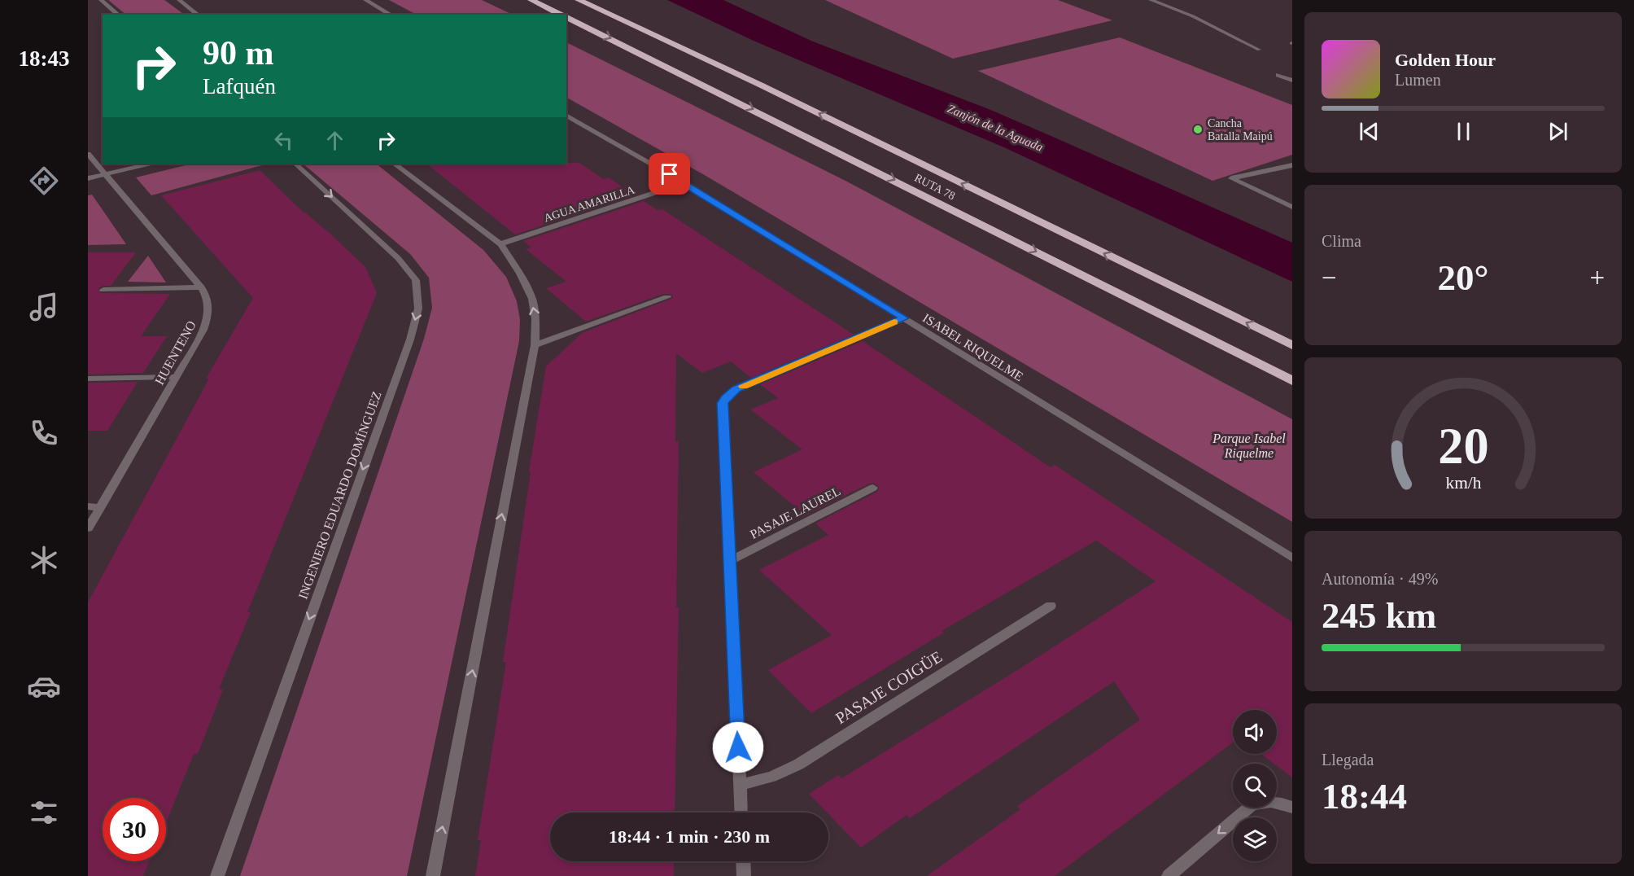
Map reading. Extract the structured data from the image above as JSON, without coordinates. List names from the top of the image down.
{
  "streets": {
    "highway": ["RUTA 78"],
    "street": [
      "AGUA AMARILLA",
      "ISABEL RIQUELME",
      "HUENTENO",
      "INGENIERO EDUARDO DOMÍNGUEZ",
      "PASAJE LAUREL",
      "PASAJE COIGÜE"
    ]
  },
  "crossings": [
    ["AGUA AMARILLA", "ISABEL RIQUELME"]
  ],
  "one_way": ["INGENIERO EDUARDO DOMÍNGUEZ"],
  "water": ["Zanjón de la Aguada"],
  "parks": ["Parque Isabel Riquelme"],
  "places": ["Cancha Batalla Maipú"],
  "page": {
    "tabs": "18:43",
    "turn": ["90 m", "Lafquén"],
    "song": ["Golden Hour", "Lumen"],
    "tile": [
      "Clima",
      ["Autonomía · 49%", "245 km"],
      ["Llegada", "18:44"]
    ],
    "heat": ["−", "20°", "+"],
    "limit": "30",
    "trip": "18:44 · 1 min · 230 m",
    "gauge": ["20", "km/h"]
  }
}
